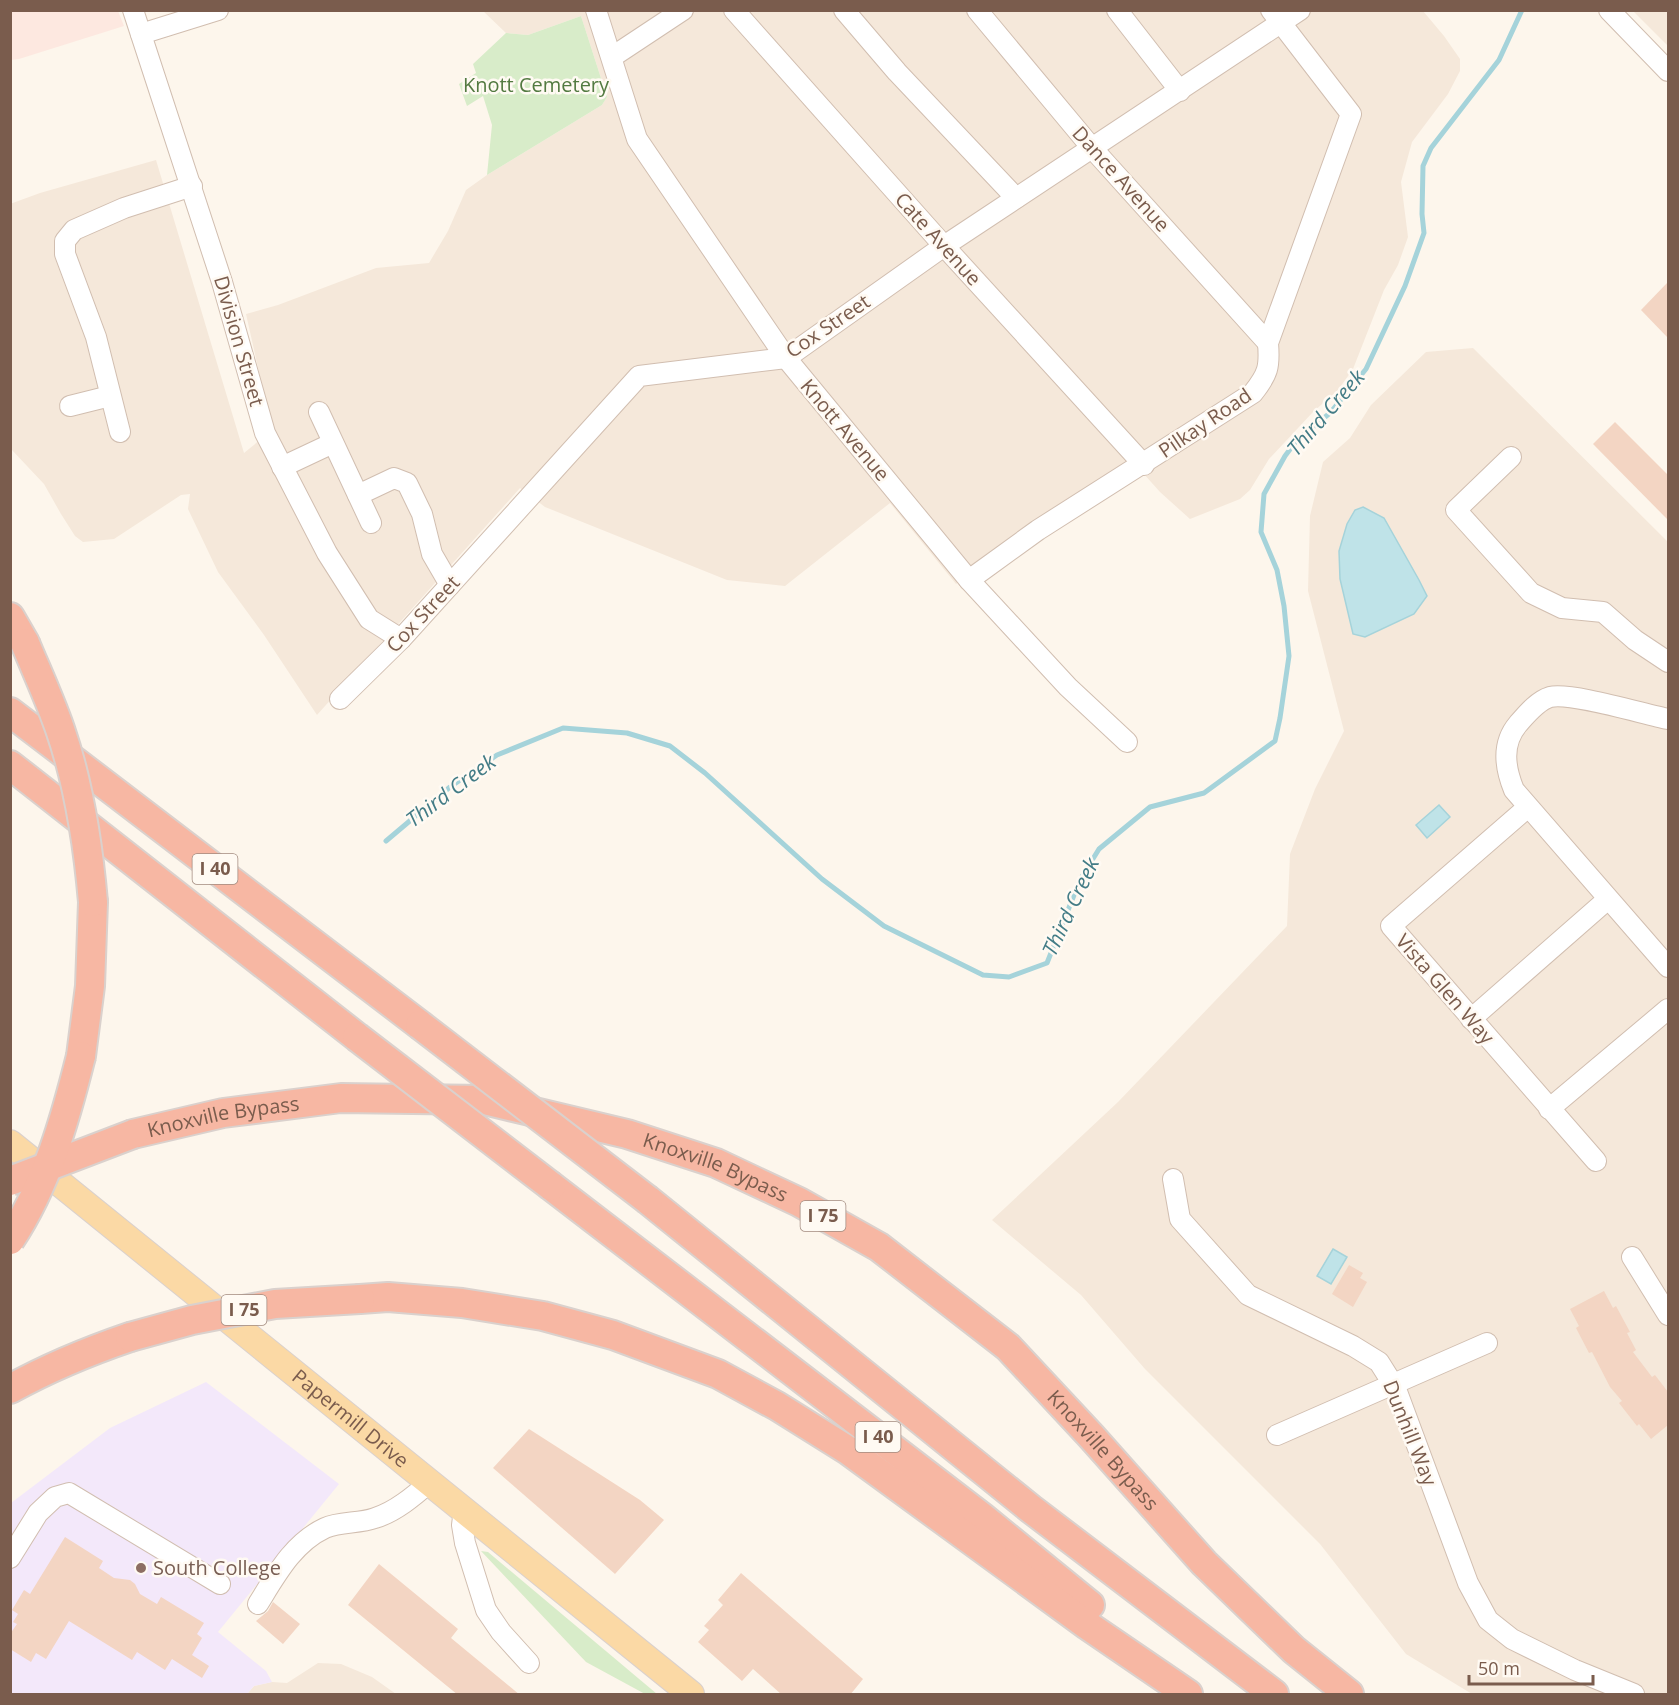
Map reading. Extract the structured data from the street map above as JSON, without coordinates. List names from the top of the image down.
{
  "streets": {
    "highway": ["I 40", "Knoxville Bypass", "I 75"],
    "main road": ["Papermill Drive"],
    "street": [
      "Dance Avenue",
      "Cate Avenue",
      "Cox Street",
      "Division Street",
      "Pilkay Road",
      "Knott Avenue",
      "Vista Glen Way",
      "Dunhill Way"
    ]
  },
  "crossings": [
    ["Dance Avenue", "Cox Street"],
    ["Dance Avenue", "Pilkay Road"],
    ["Cate Avenue", "Cox Street"],
    ["Cate Avenue", "Pilkay Road"],
    ["Cox Street", "Division Street"],
    ["Cox Street", "Pilkay Road"],
    ["Cox Street", "Knott Avenue"],
    ["Pilkay Road", "Knott Avenue"]
  ],
  "water": ["Third Creek"],
  "parks": ["Knott Cemetery"],
  "places": ["South College"],
  "scale_bar": "50 m"
}
